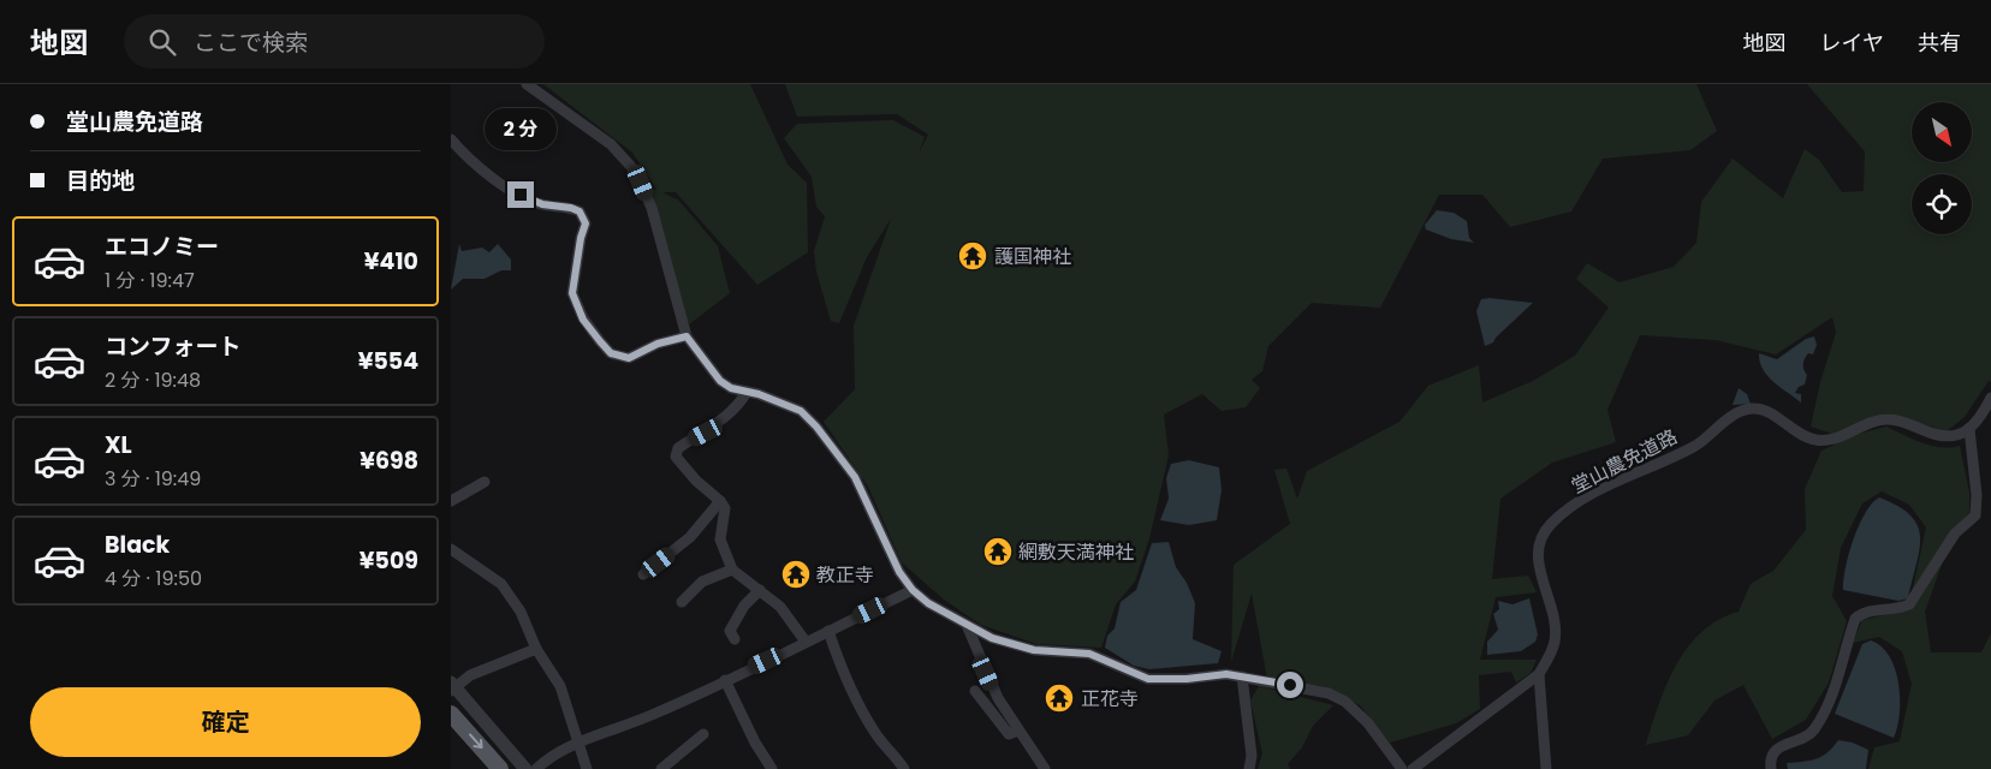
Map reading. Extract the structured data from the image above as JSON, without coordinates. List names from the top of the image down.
{
  "streets": {
    "street": ["堂山農免道路"]
  },
  "places": {
    "temple": [
      "護国神社",
      "網敷天満神社",
      "教正寺",
      "正花寺"
    ]
  },
  "north": "bottom right",
  "page": {
    "header": "地図",
    "search": "ここで検索",
    "nav": ["地図", "レイヤ", "共有"],
    "banner": ["堂山農免道路", "目的地"],
    "bubble": "2 分",
    "list": [
      {
        "name": "エコノミー",
        "note": "1 分 · 19:47",
        "value": "¥410"
      },
      {
        "name": "コンフォート",
        "note": "2 分 · 19:48",
        "value": "¥554"
      },
      {
        "name": "XL",
        "note": "3 分 · 19:49",
        "value": "¥698"
      },
      {
        "name": "Black",
        "note": "4 分 · 19:50",
        "value": "¥509"
      }
    ],
    "buttons": "確定"
  }
}
